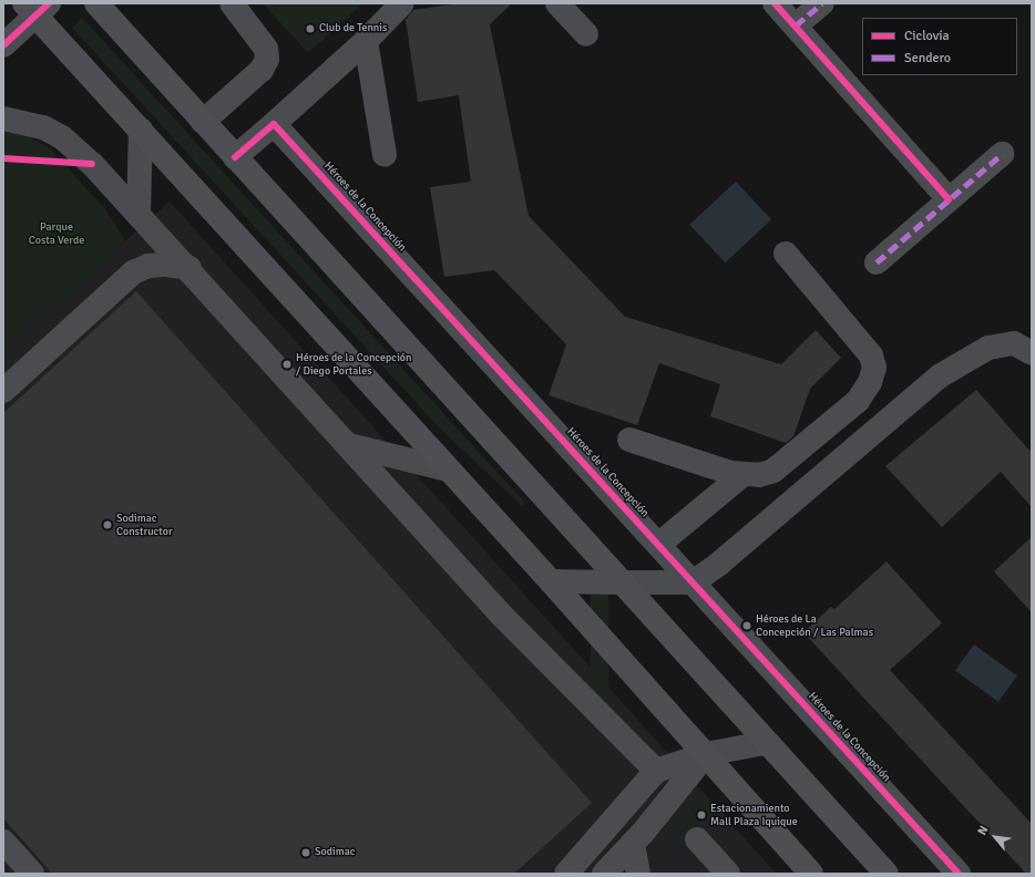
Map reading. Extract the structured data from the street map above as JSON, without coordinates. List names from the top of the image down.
{
  "streets": {
    "street": ["Héroes de la Concepción"]
  },
  "parks": ["Parque Costa Verde"],
  "places": [
    "Club de Tennis",
    "Héroes de la Concepción / Diego Portales",
    "Sodimac Constructor",
    "Héroes de La Concepción / Las Palmas",
    "Estacionamiento Mall Plaza Iquique",
    "Sodimac"
  ],
  "legend": ["Ciclovía", "Sendero"],
  "north": "top left"
}
